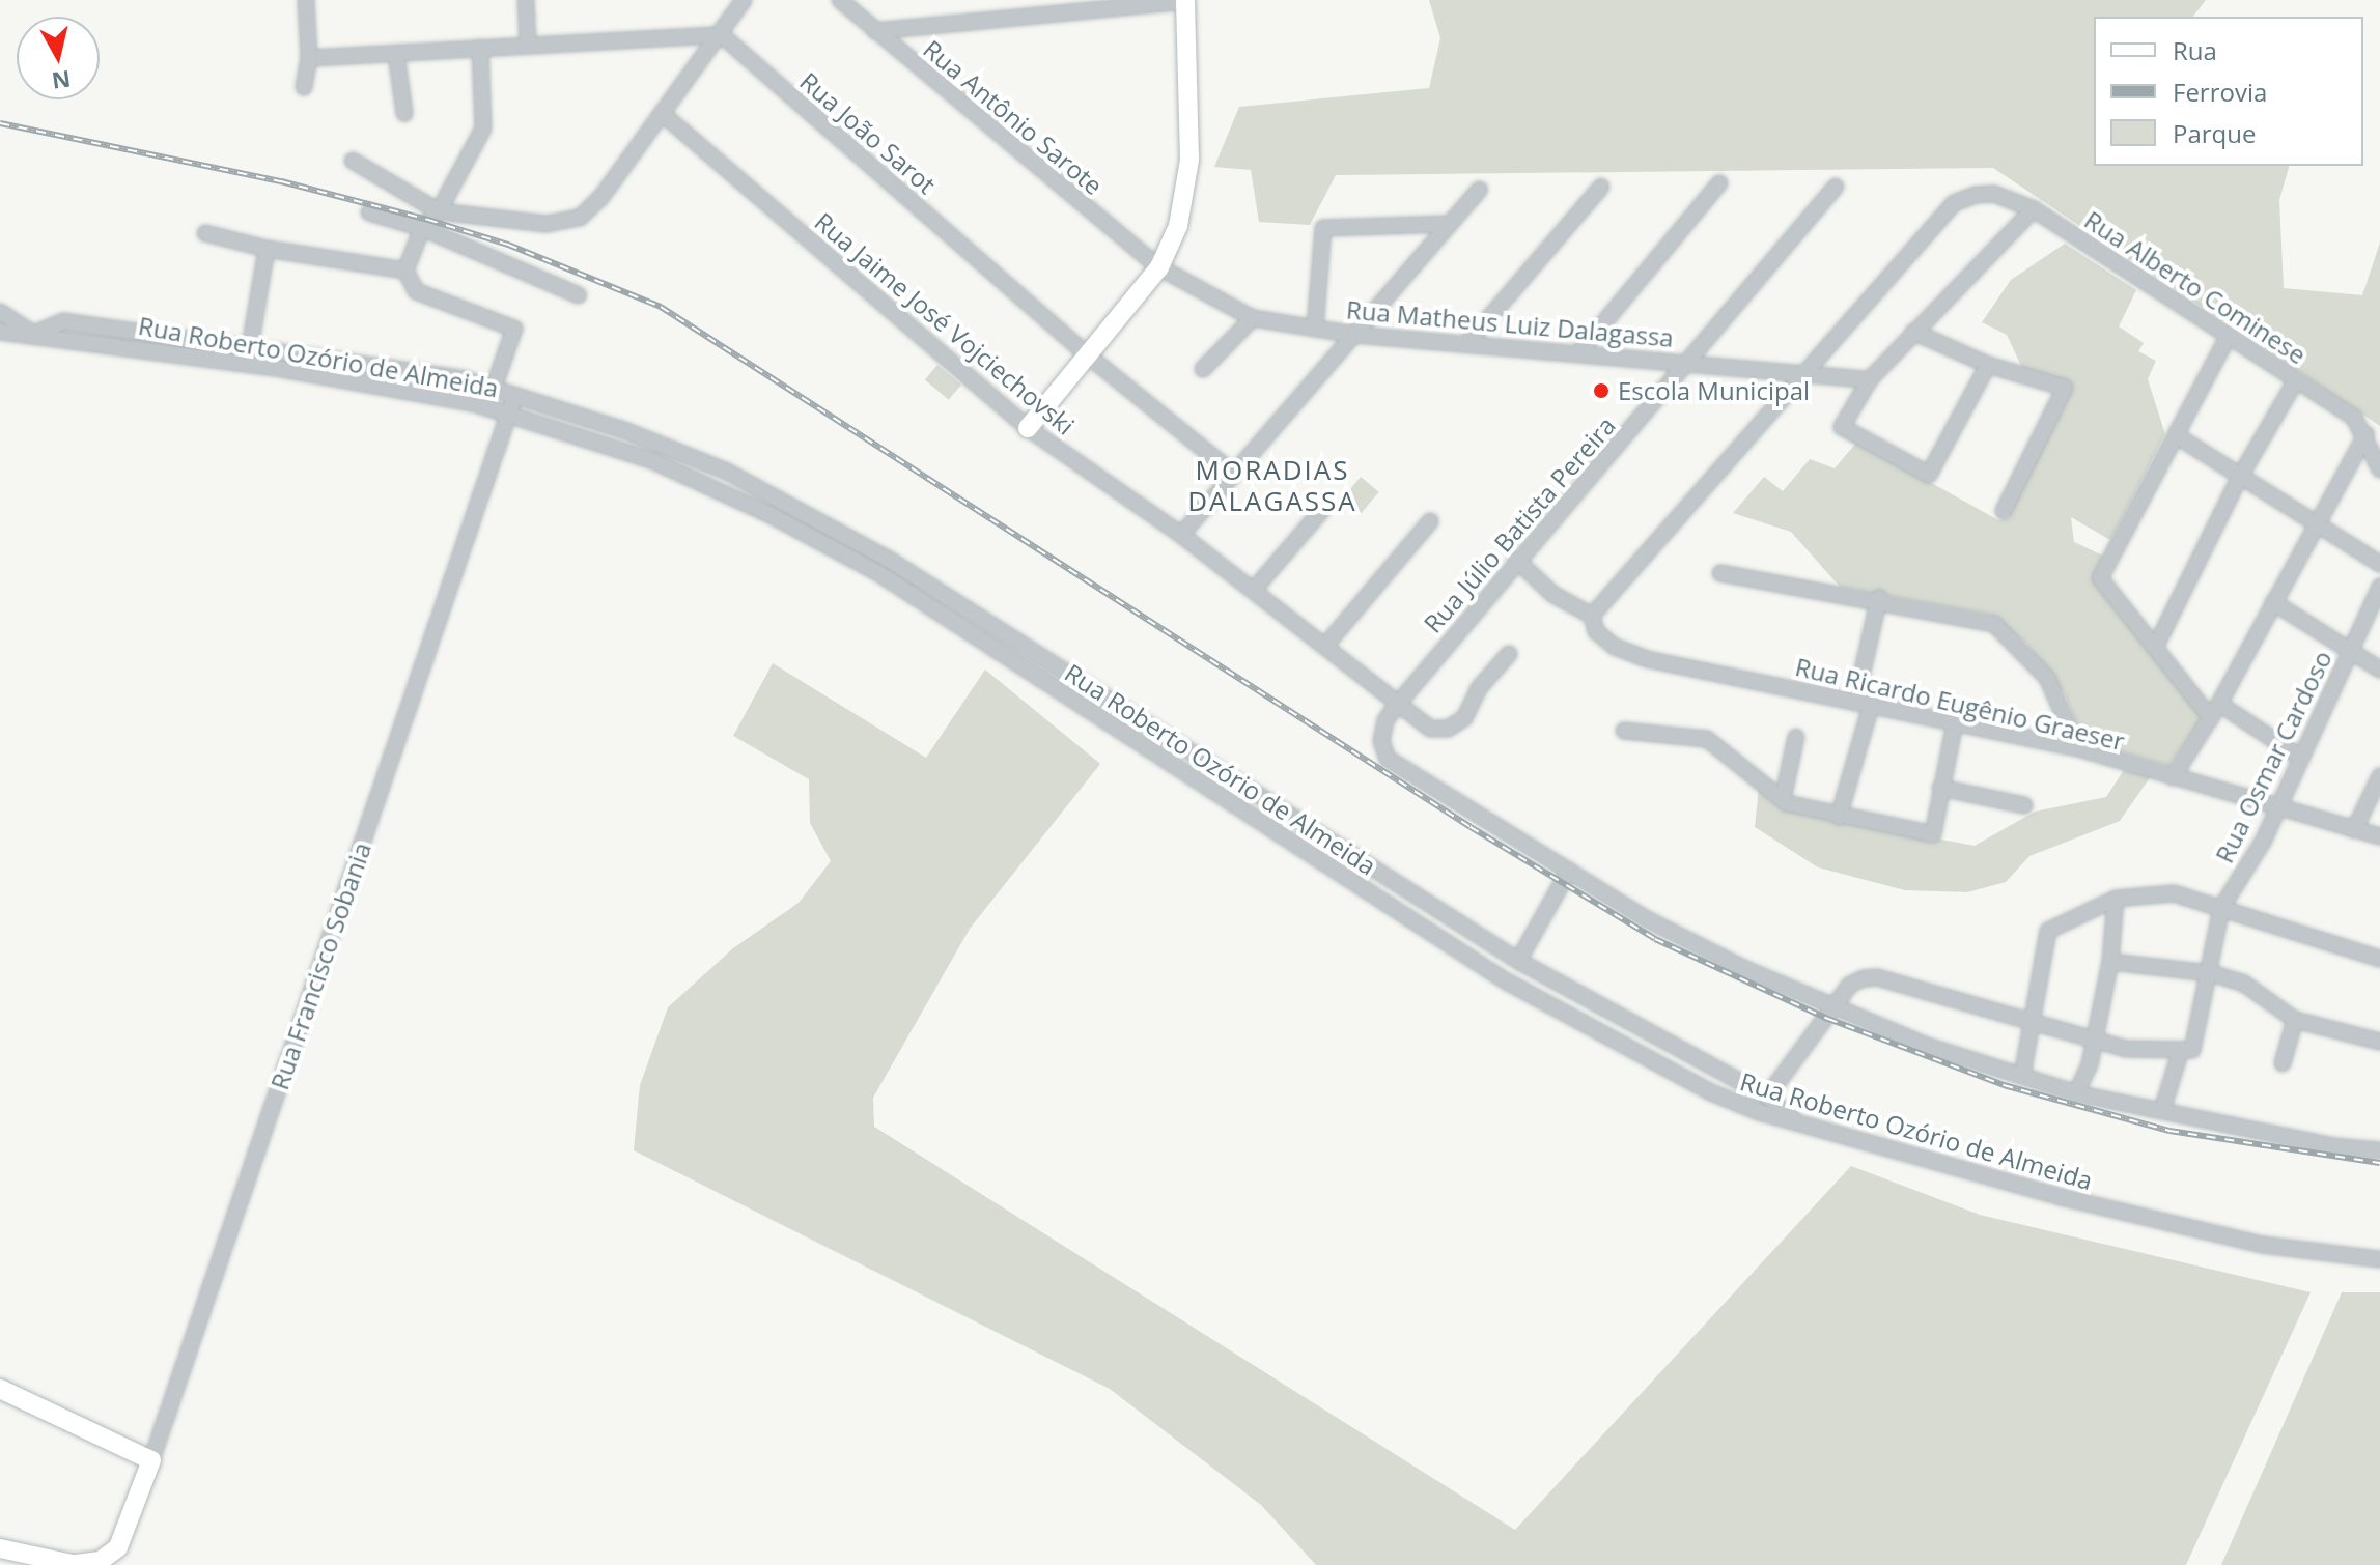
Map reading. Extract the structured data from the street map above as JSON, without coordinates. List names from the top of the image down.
{
  "streets": {
    "street": [
      "Rua Antônio Sarote",
      "Rua João Sarot",
      "Rua Alberto Cominese",
      "Rua Jaime José Vojciechovski",
      "Rua Matheus Luiz Dalagassa",
      "Rua Roberto Ozório de Almeida",
      "Rua Júlio Batista Pereira",
      "Rua Ricardo Eugênio Graeser",
      "Rua Osmar Cardoso",
      "Rua Francisco Sobania"
    ]
  },
  "crossings": [
    ["Rua Antônio Sarote", "Rua Matheus Luiz Dalagassa"],
    ["Rua Alberto Cominese", "Rua Matheus Luiz Dalagassa"],
    ["Rua Jaime José Vojciechovski", "Rua Júlio Batista Pereira"],
    ["Rua Matheus Luiz Dalagassa", "Rua Júlio Batista Pereira"],
    ["Rua Roberto Ozório de Almeida", "Rua Francisco Sobania"],
    ["Rua Ricardo Eugênio Graeser", "Rua Osmar Cardoso"]
  ],
  "districts": ["MORADIAS DALAGASSA"],
  "places": ["Escola Municipal"],
  "legend": ["Rua", "Ferrovia", "Parque"],
  "north": "bottom"
}
